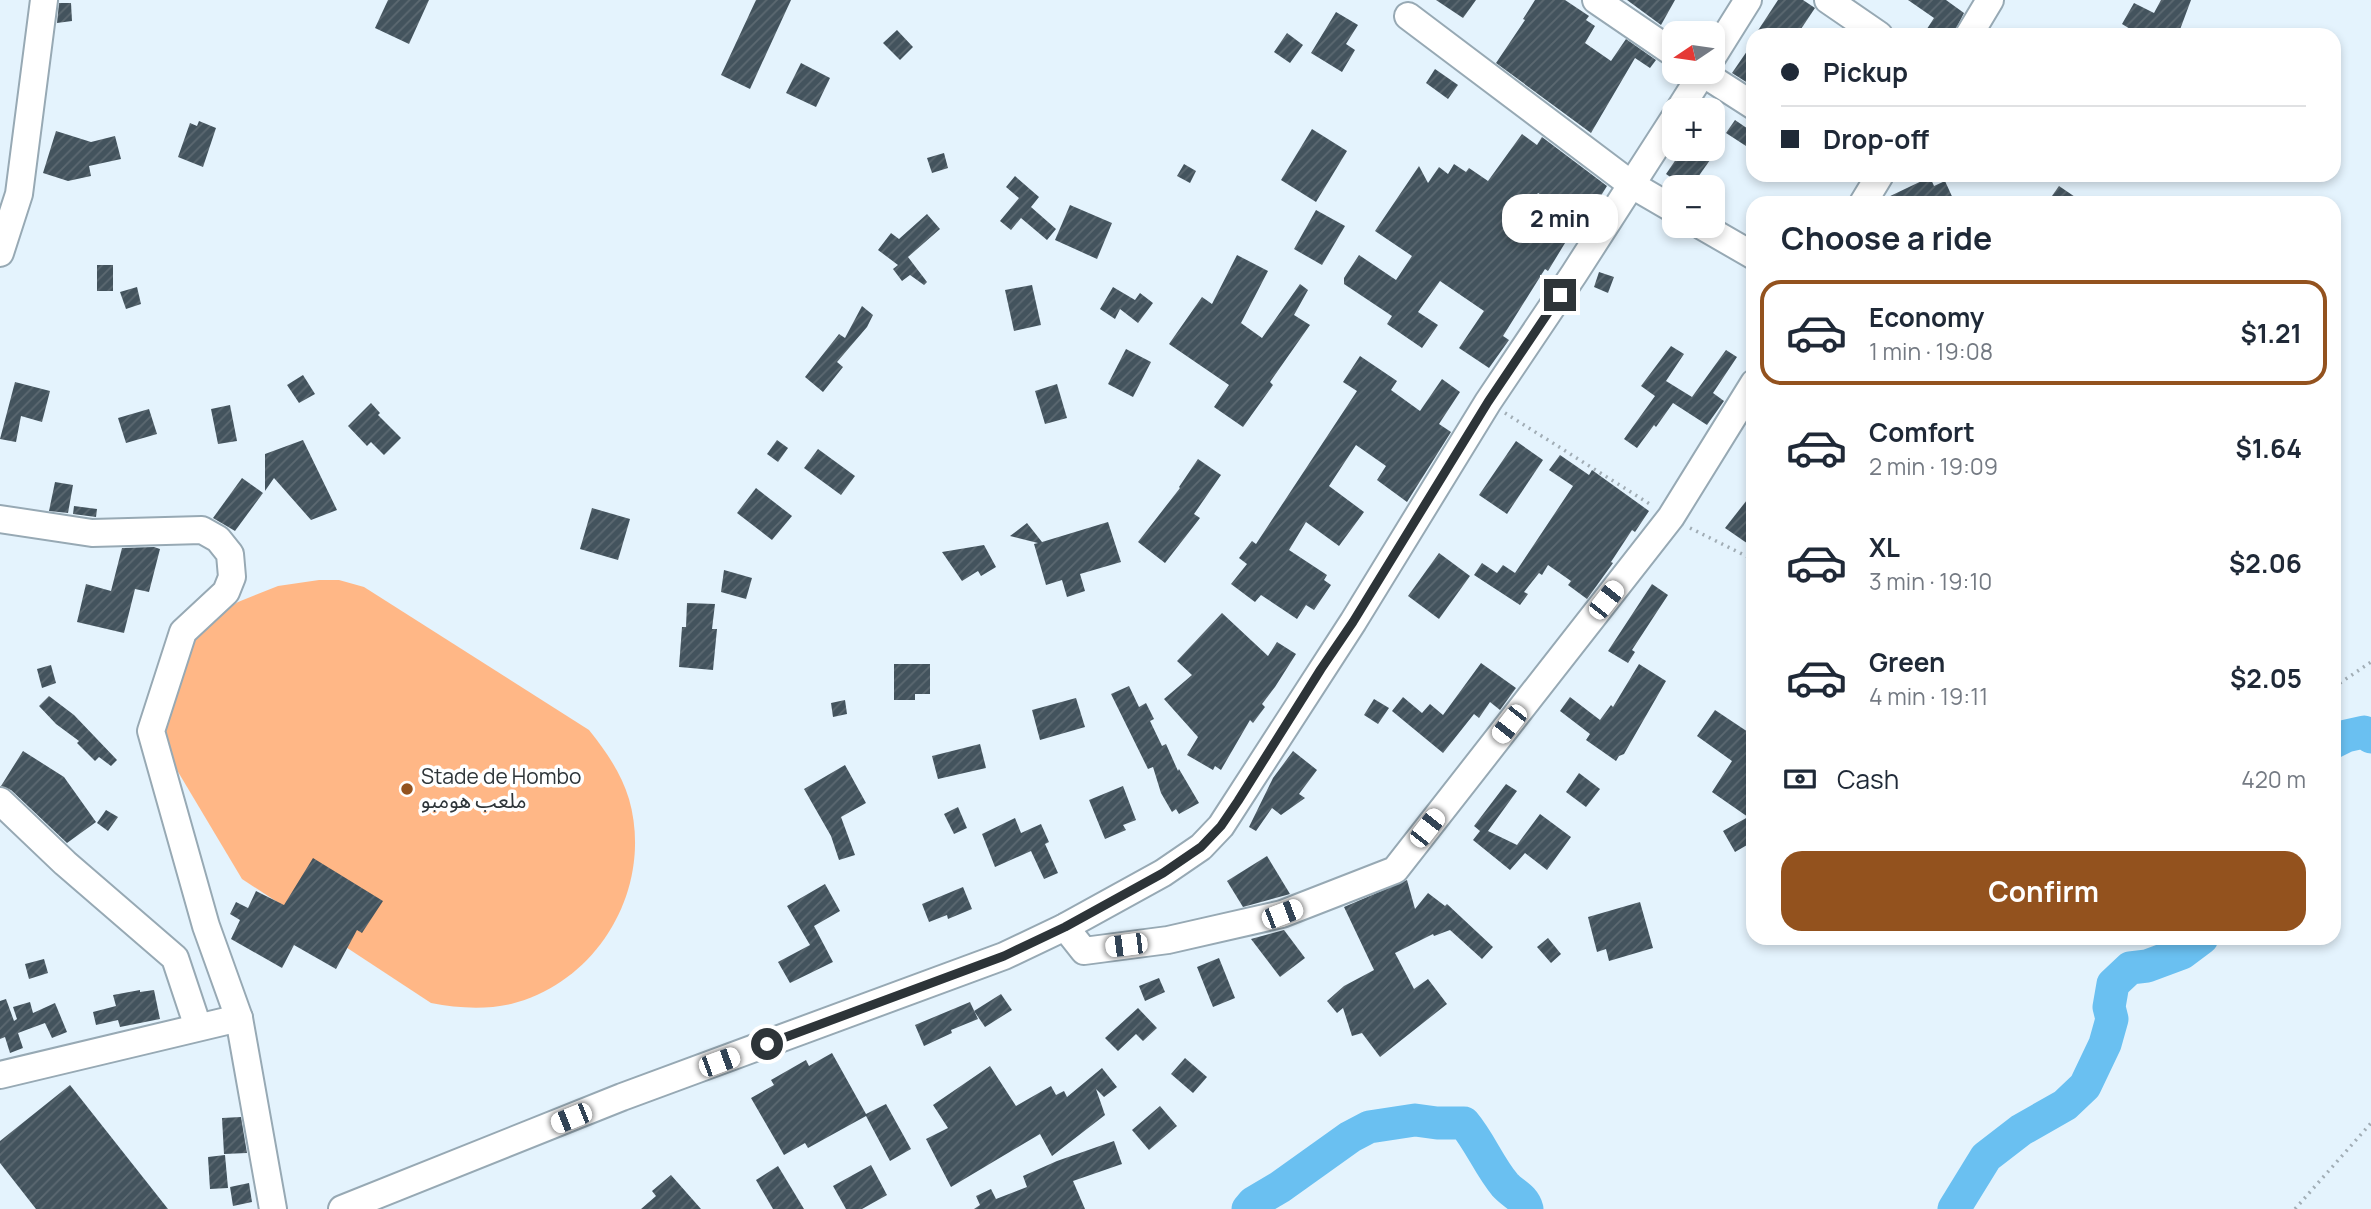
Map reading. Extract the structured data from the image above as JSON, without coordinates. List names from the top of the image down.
{
  "places": ["Stade de Hombo ملعب هومبو"],
  "north": "left",
  "page": {
    "map_buttons": ["+", "−"],
    "banner": ["Pickup", "Drop-off"],
    "bubble": "2 min",
    "heading": "Choose a ride",
    "list": [
      {
        "name": "Economy",
        "note": "1 min · 19:08",
        "value": "$1.21"
      },
      {
        "name": "Comfort",
        "note": "2 min · 19:09",
        "value": "$1.64"
      },
      {
        "name": "XL",
        "note": "3 min · 19:10",
        "value": "$2.06"
      },
      {
        "name": "Green",
        "note": "4 min · 19:11",
        "value": "$2.05"
      }
    ],
    "pay": ["Cash", "420 m"],
    "buttons": "Confirm"
  }
}
